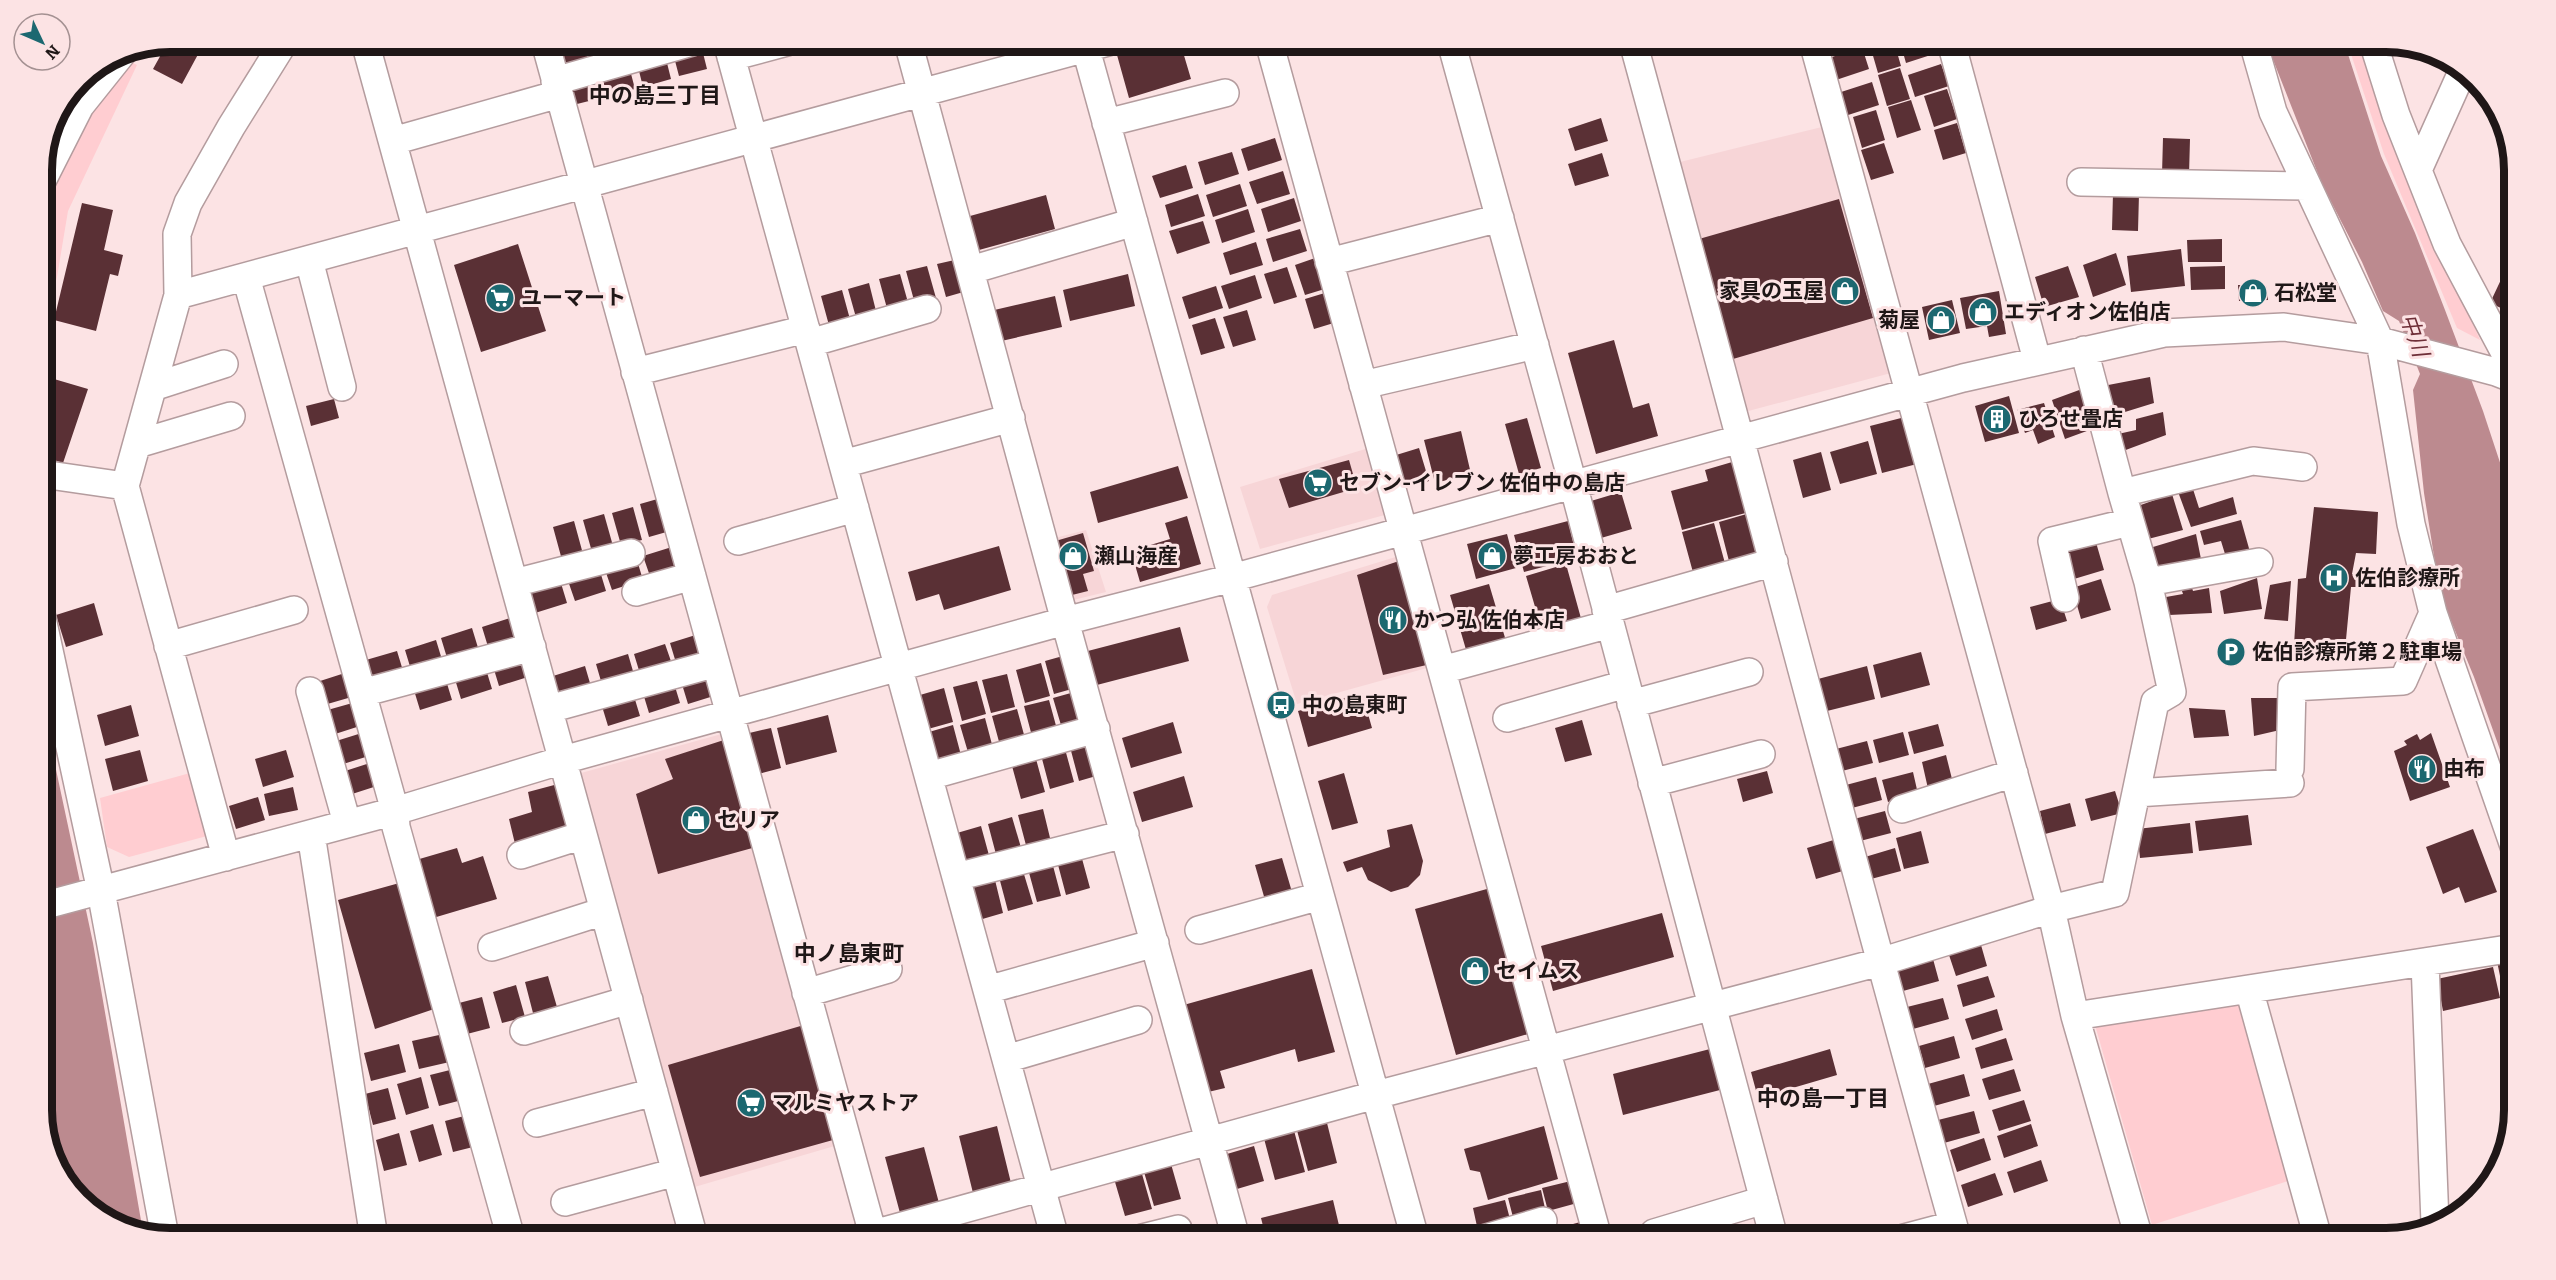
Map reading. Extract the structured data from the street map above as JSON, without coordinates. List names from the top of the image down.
{
  "districts": ["中の島三丁目", "中ノ島東町", "中の島一丁目"],
  "water": ["中川"],
  "places": {
    "shop": [
      "家具の玉屋",
      "石松堂",
      "エディオン佐伯店",
      "菊屋",
      "瀬山海産",
      "夢工房おおと",
      "セリア",
      "セイムス"
    ],
    "supermarket": ["ユーマート", "セブン-イレブン 佐伯中の島店", "マルミヤストア"],
    "building": ["ひろせ畳店"],
    "hospital": ["佐伯診療所"],
    "restaurant": ["かつ弘 佐伯本店", "由布"],
    "parking": ["佐伯診療所第２駐車場"],
    "bus stop": ["中の島東町"]
  },
  "north": "bottom right"
}
